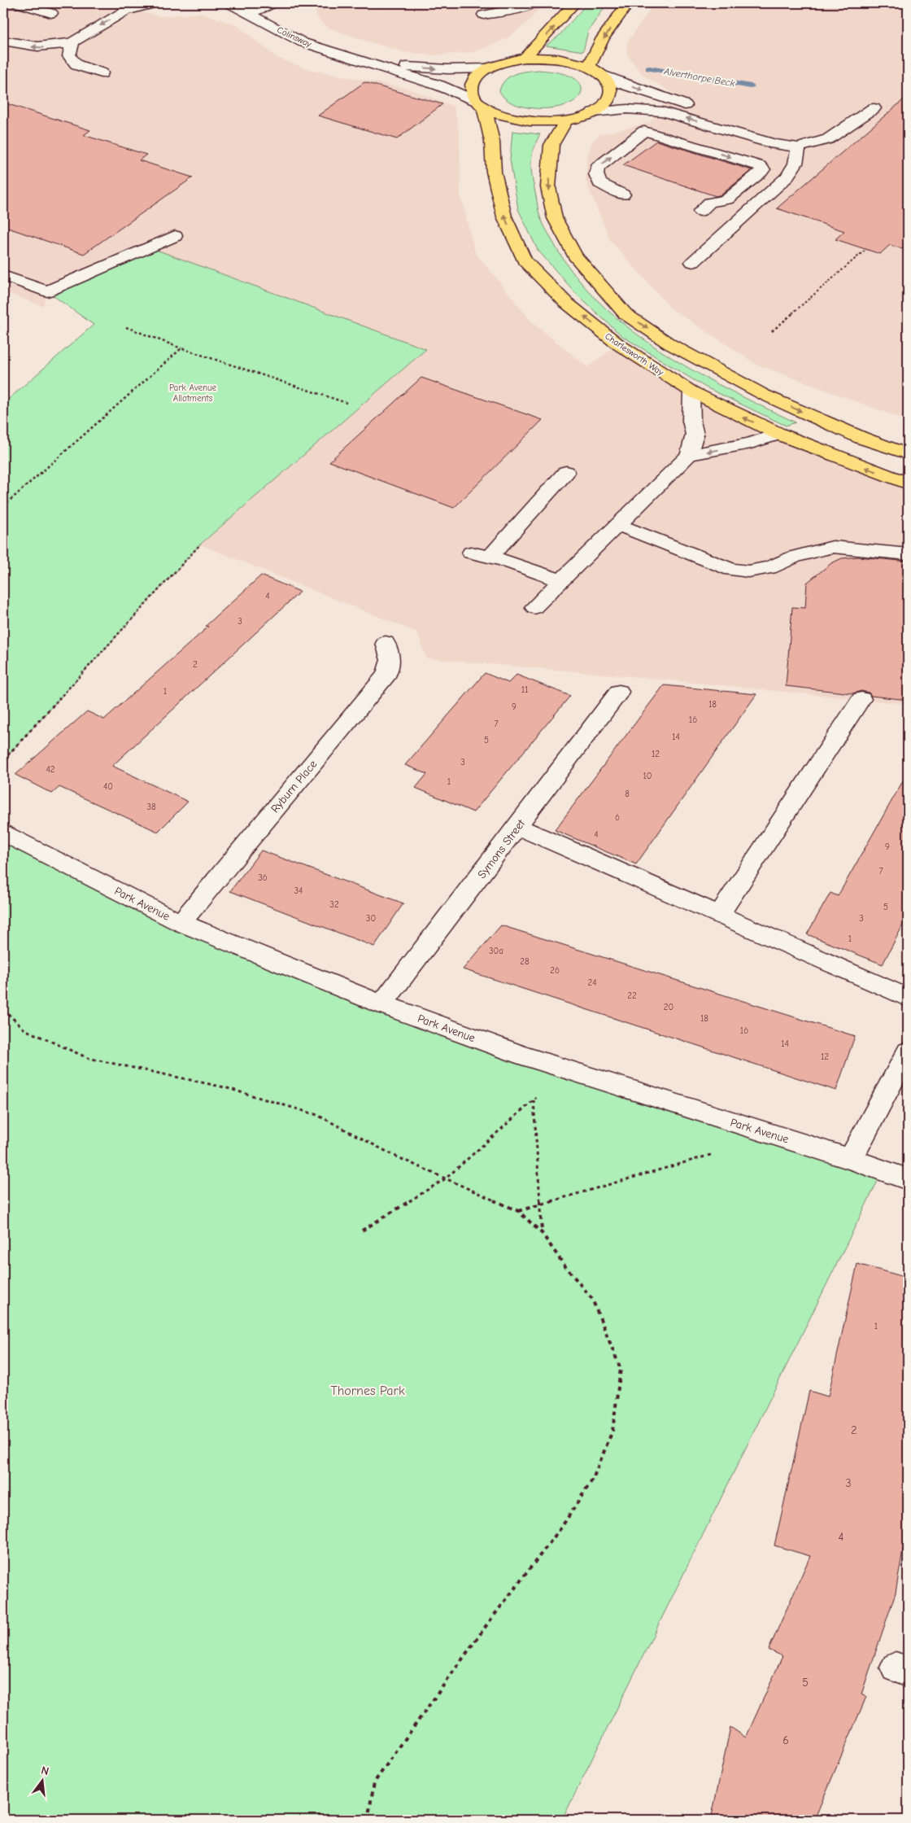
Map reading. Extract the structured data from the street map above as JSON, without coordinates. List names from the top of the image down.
{
  "streets": {
    "main road": ["Charlesworth Way"],
    "street": [
      "Colinsway",
      "Ryburn Place",
      "Symons Street",
      "Park Avenue"
    ]
  },
  "crossings": [
    ["Colinsway", "Charlesworth Way"],
    ["Ryburn Place", "Park Avenue"],
    ["Symons Street", "Park Avenue"]
  ],
  "one_way": ["Charlesworth Way"],
  "water": ["Alverthorpe Beck"],
  "parks": ["Park Avenue Allotments", "Thornes Park"],
  "house_numbers": [
    "4",
    "3",
    "2",
    "11",
    "1",
    "18",
    "9",
    "16",
    "7",
    "14",
    "5",
    "12",
    "3",
    "42",
    "10",
    "1",
    "40",
    "8",
    "38",
    "6",
    "4",
    "9",
    "7",
    "36",
    "34",
    "32",
    "5",
    "30",
    "3",
    "1",
    "30a",
    "28",
    "26",
    "24",
    "22",
    "20",
    "18",
    "16",
    "14",
    "12",
    "1",
    "2",
    "3",
    "4",
    "5",
    "6"
  ],
  "north": "top"
}
